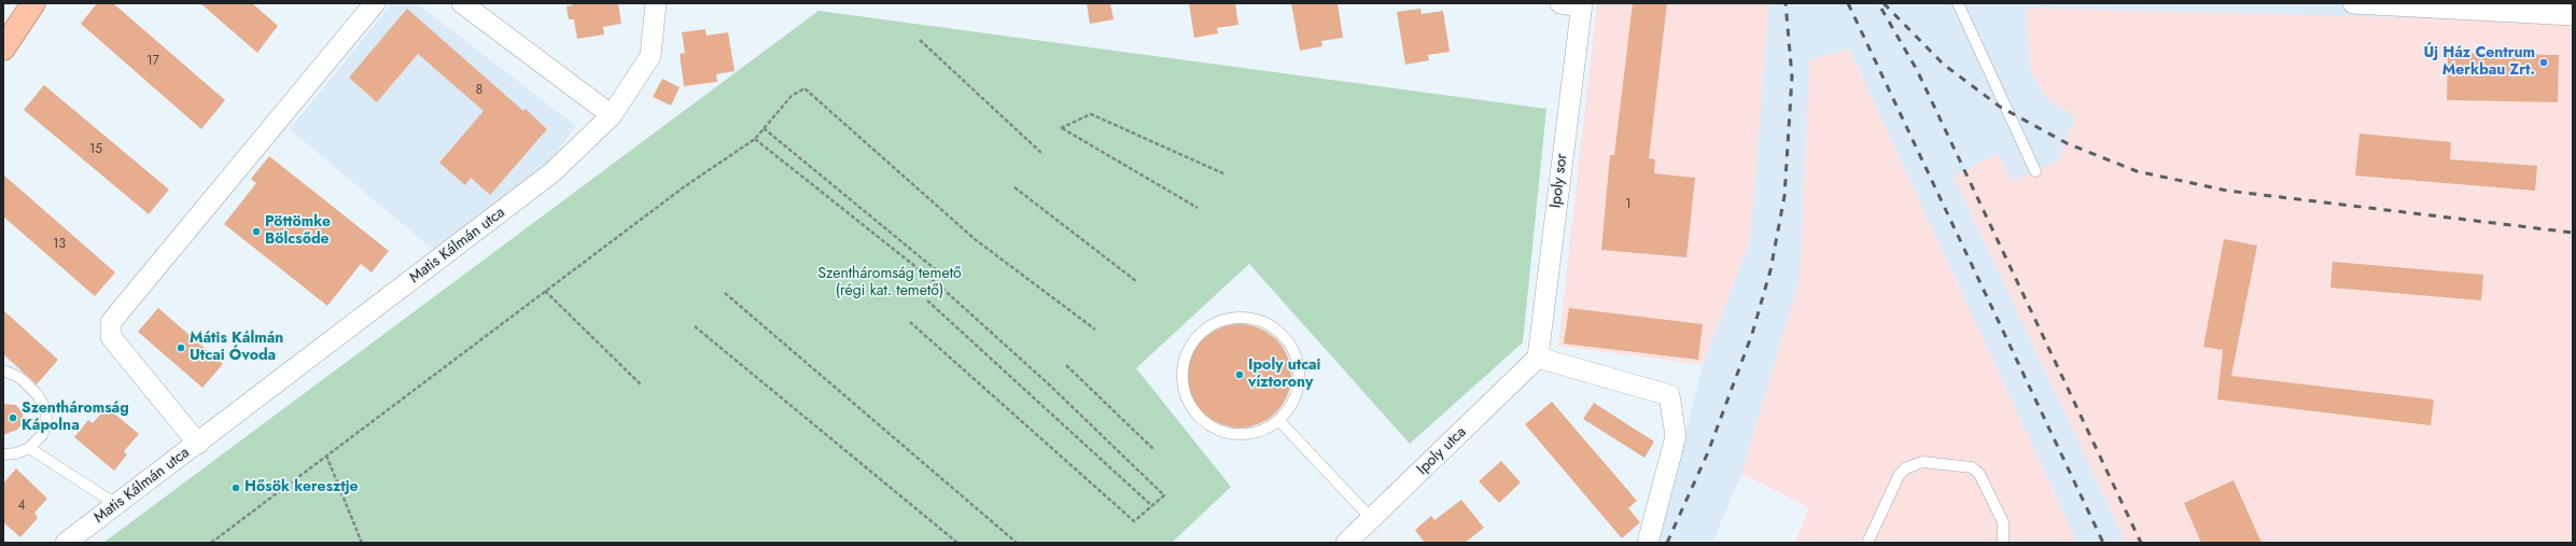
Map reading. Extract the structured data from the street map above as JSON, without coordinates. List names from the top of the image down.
{
  "streets": {
    "street": ["Ipoly sor", "Matis Kálmán utca", "Ipoly utca"]
  },
  "crossings": [
    ["Ipoly sor", "Ipoly utca"]
  ],
  "parks": ["Szentháromság temető (régi kat. temető)"],
  "places": [
    "Új Ház Centrum Merkbau Zrt.",
    "Pöttömke Bölcsőde",
    "Mátis Kálmán Utcai Óvoda",
    "Ipoly utcai víztorony",
    "Szentháromság Kápolna",
    "Hősök keresztje"
  ],
  "house_numbers": [
    "17",
    "8",
    "15",
    "1",
    "13",
    "4"
  ]
}
